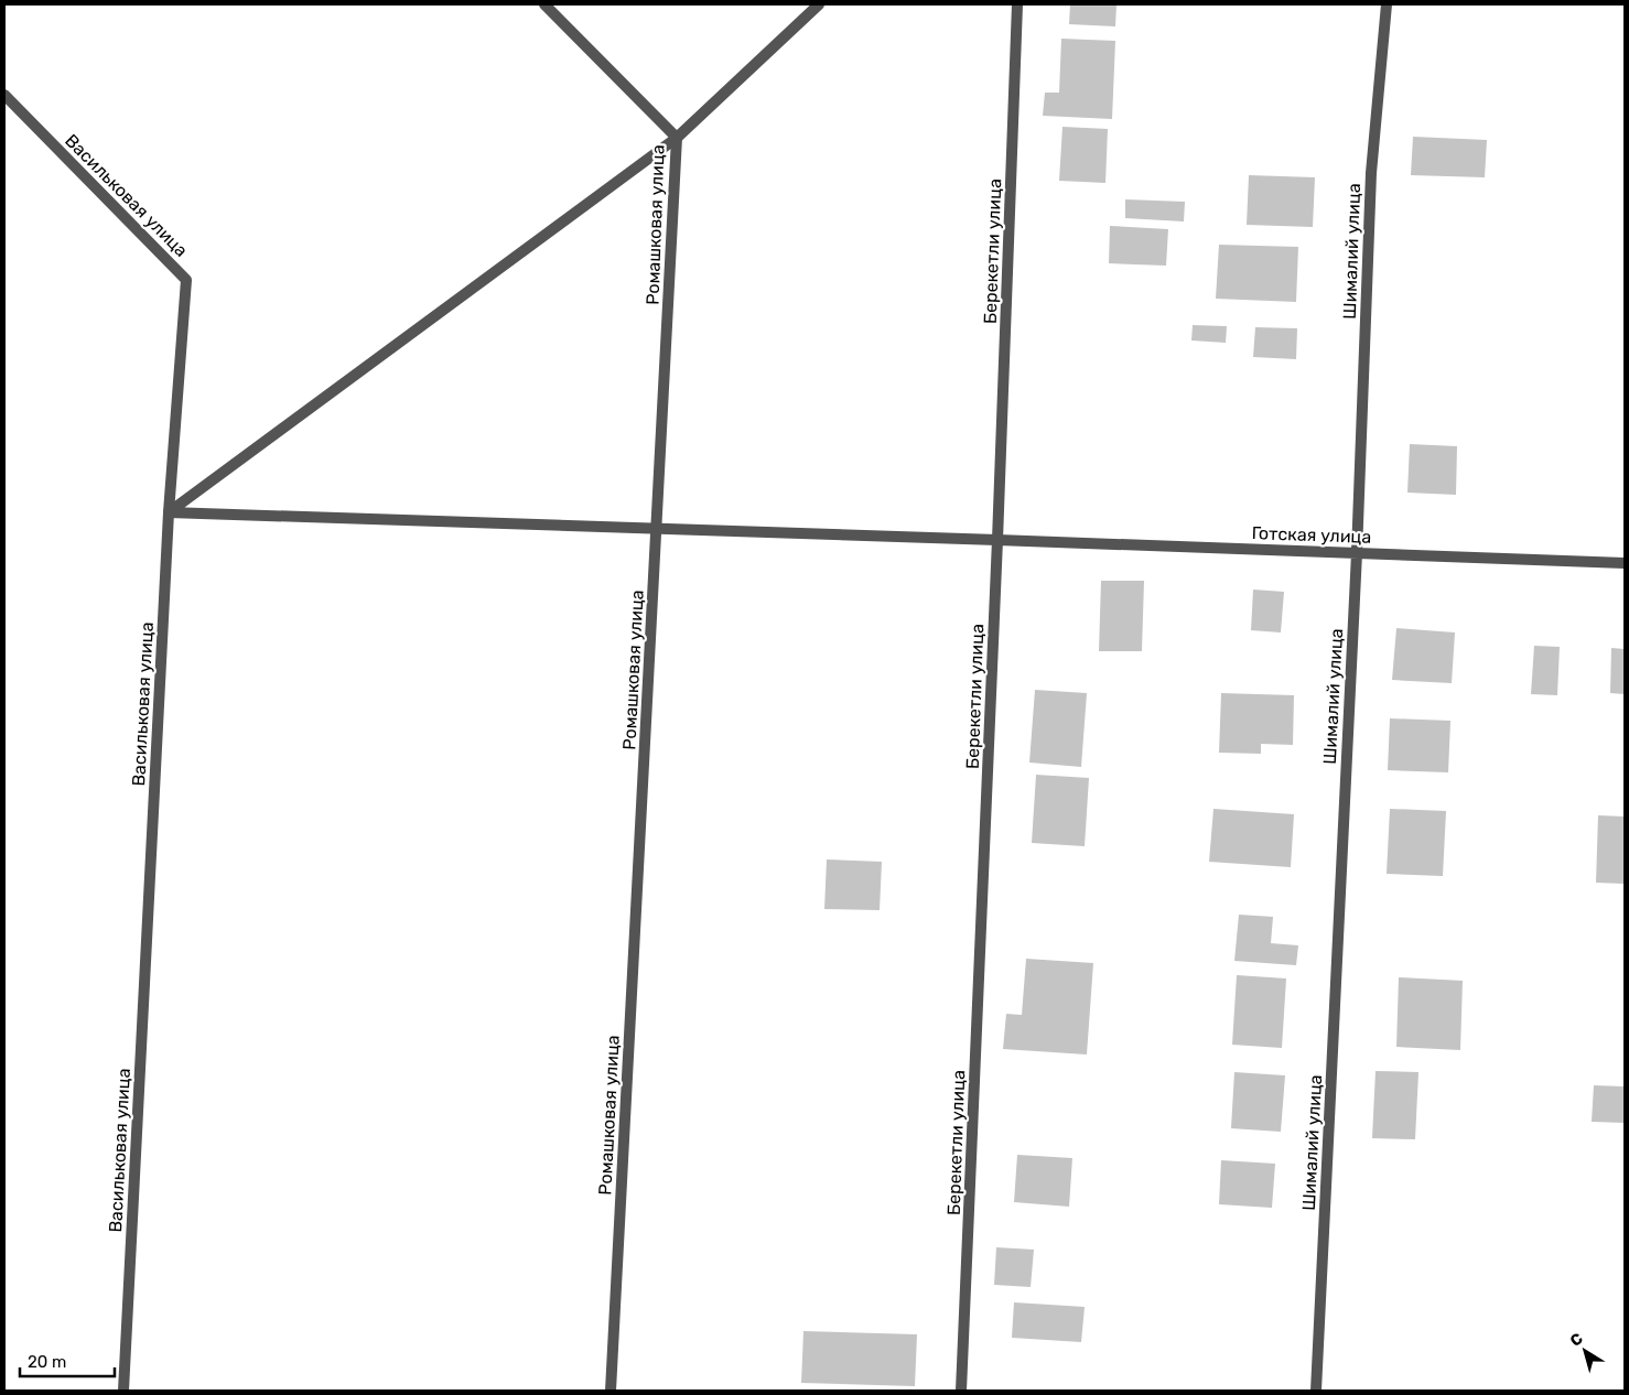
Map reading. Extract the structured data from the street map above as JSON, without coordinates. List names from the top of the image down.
{
  "streets": {
    "street": [
      "Васильковая улица",
      "Ромашковая улица",
      "Берекетли улица",
      "Шималий улица",
      "Готская улица"
    ]
  },
  "crossings": [
    ["Васильковая улица", "Готская улица"],
    ["Ромашковая улица", "Готская улица"],
    ["Берекетли улица", "Готская улица"],
    ["Шималий улица", "Готская улица"]
  ],
  "scale_bar": "20 m",
  "north": "top left"
}
